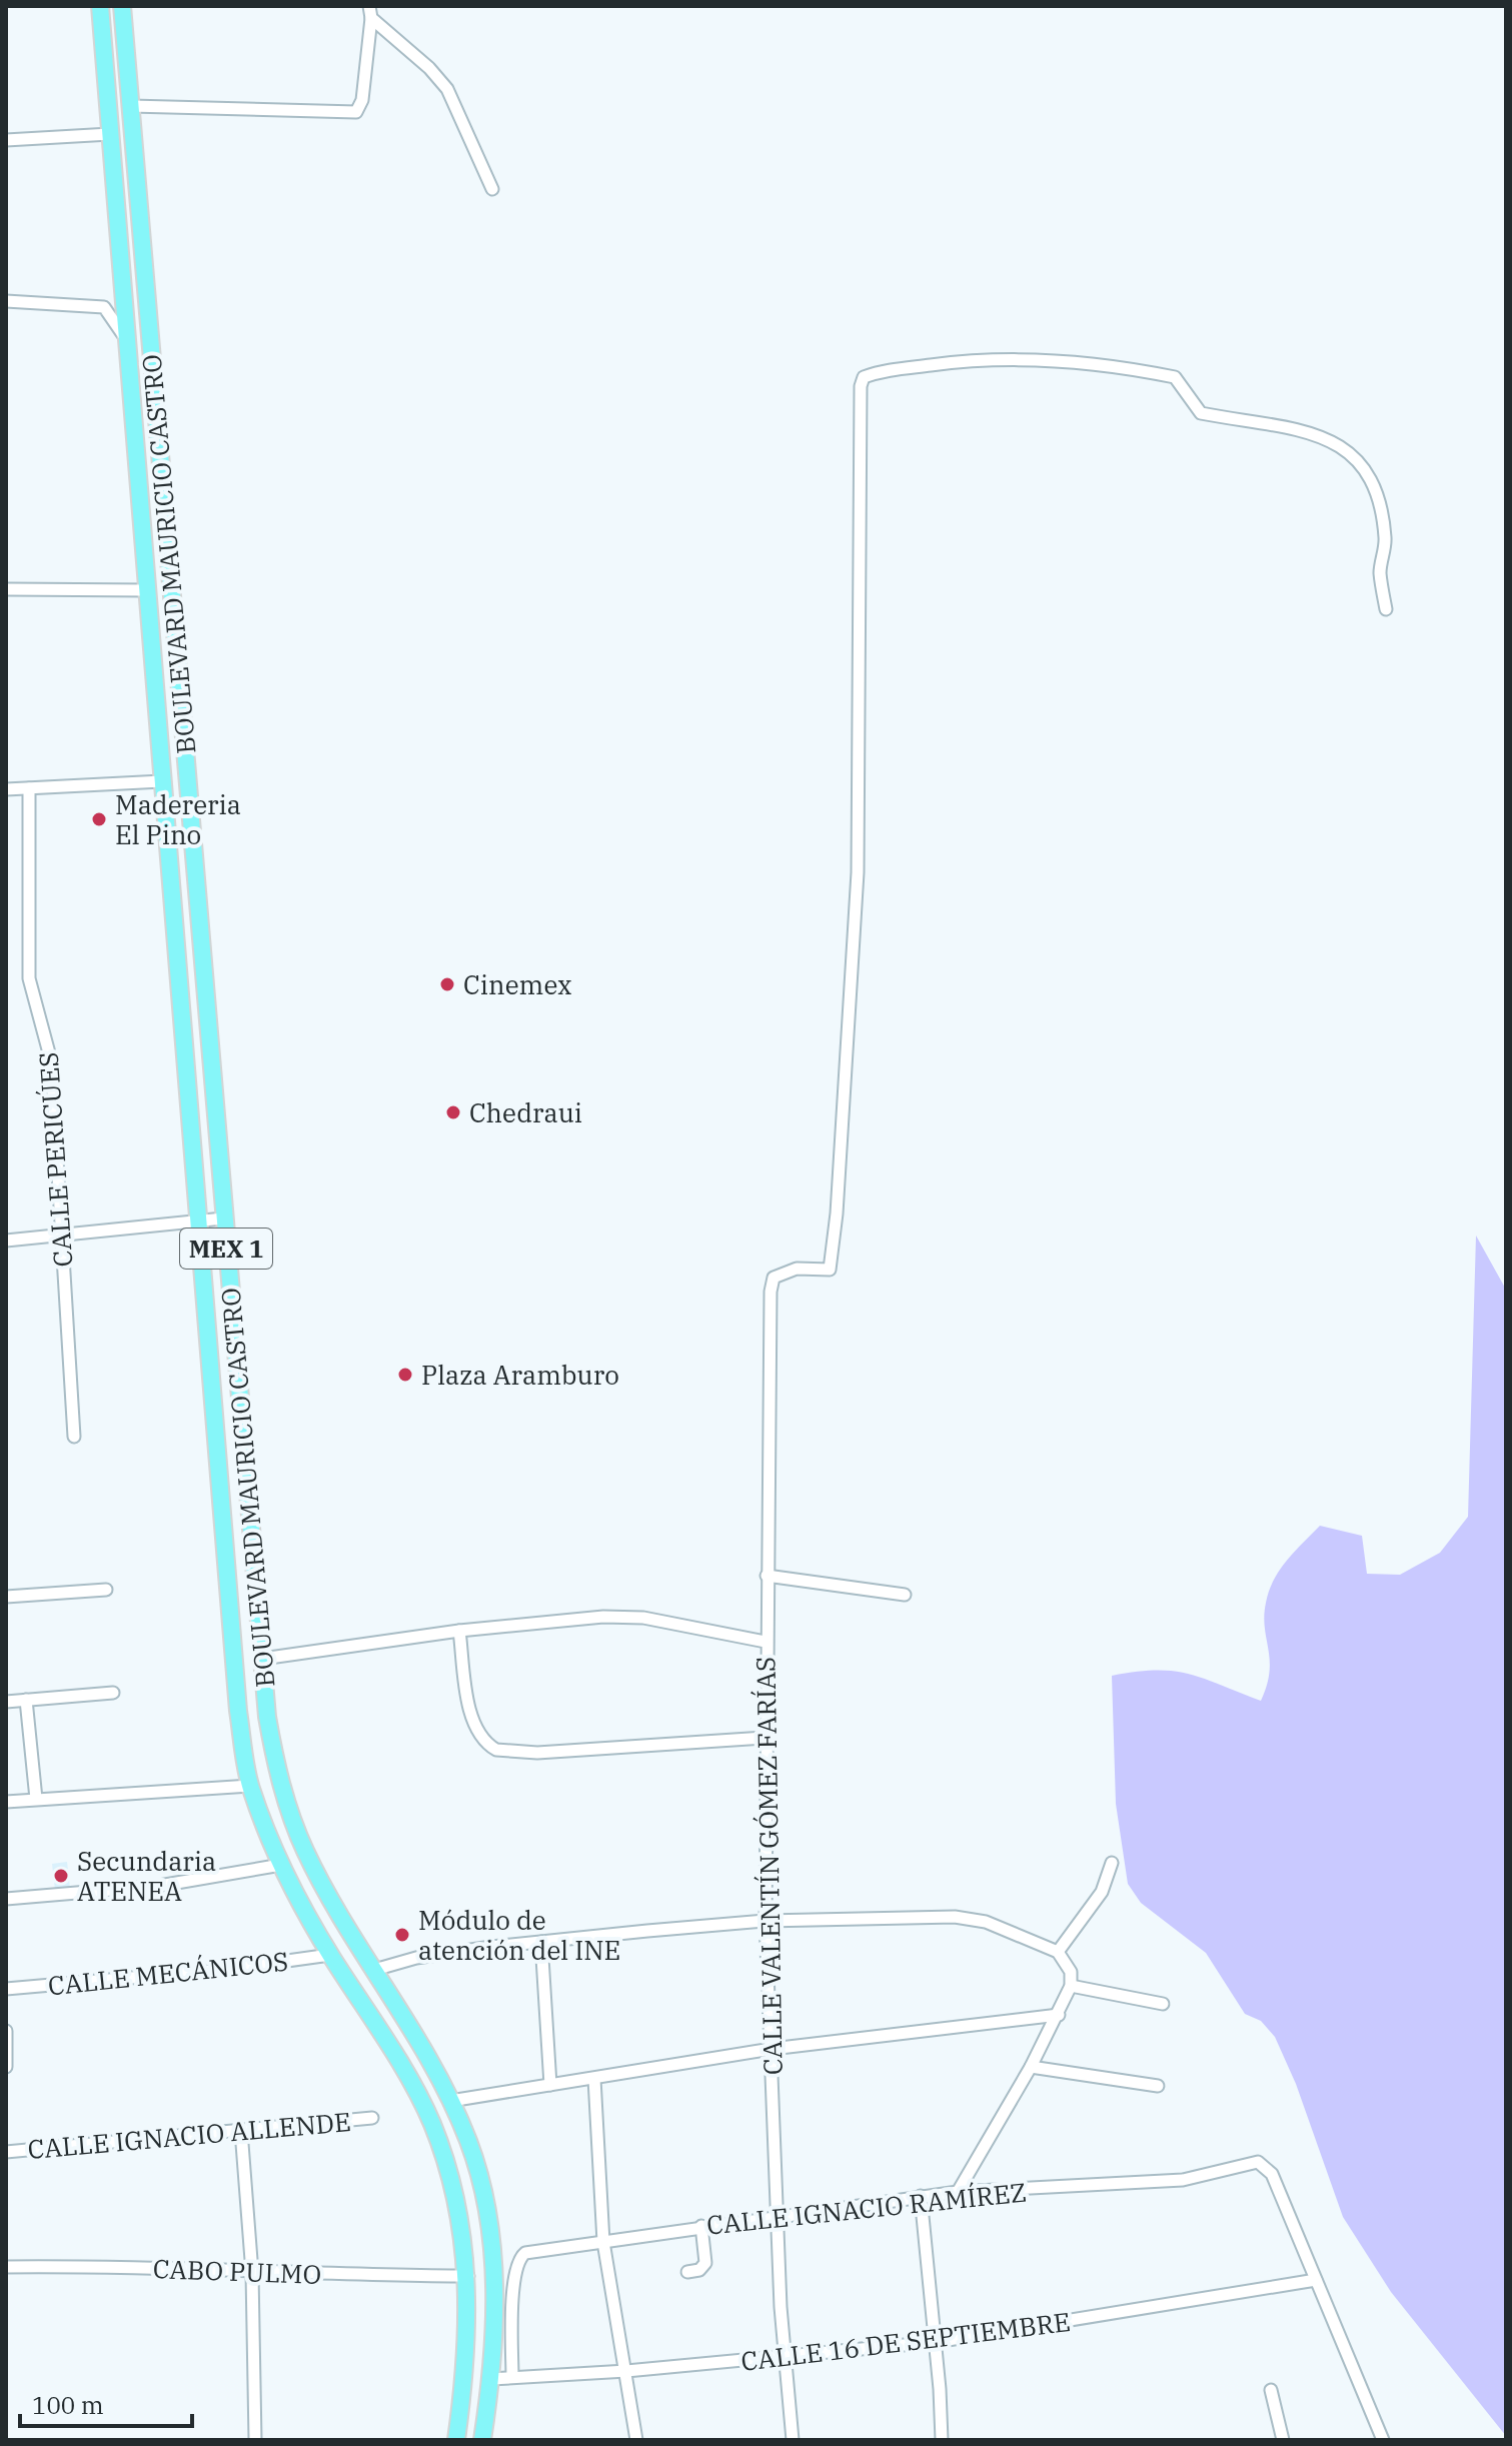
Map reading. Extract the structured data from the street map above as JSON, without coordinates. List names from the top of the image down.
{
  "streets": {
    "main road": ["BOULEVARD MAURICIO CASTRO", "MEX 1"],
    "street": [
      "CALLE PERICÚES",
      "CALLE VALENTÍN GÓMEZ FARÍAS",
      "CALLE MECÁNICOS",
      "CALLE IGNACIO ALLENDE",
      "CALLE IGNACIO RAMÍREZ",
      "CABO PULMO",
      "CALLE 16 DE SEPTIEMBRE"
    ]
  },
  "crossings": [
    ["BOULEVARD MAURICIO CASTRO", "CALLE MECÁNICOS"],
    ["BOULEVARD MAURICIO CASTRO", "CABO PULMO"],
    ["BOULEVARD MAURICIO CASTRO", "CALLE 16 DE SEPTIEMBRE"],
    ["CALLE VALENTÍN GÓMEZ FARÍAS", "CALLE IGNACIO RAMÍREZ"],
    ["CALLE VALENTÍN GÓMEZ FARÍAS", "CALLE 16 DE SEPTIEMBRE"],
    ["CALLE IGNACIO RAMÍREZ", "CALLE 16 DE SEPTIEMBRE"]
  ],
  "places": [
    "Madereria El Pino",
    "Cinemex",
    "Chedraui",
    "Plaza Aramburo",
    "Secundaria ATENEA",
    "Módulo de atención del INE"
  ],
  "scale_bar": "100 m"
}
